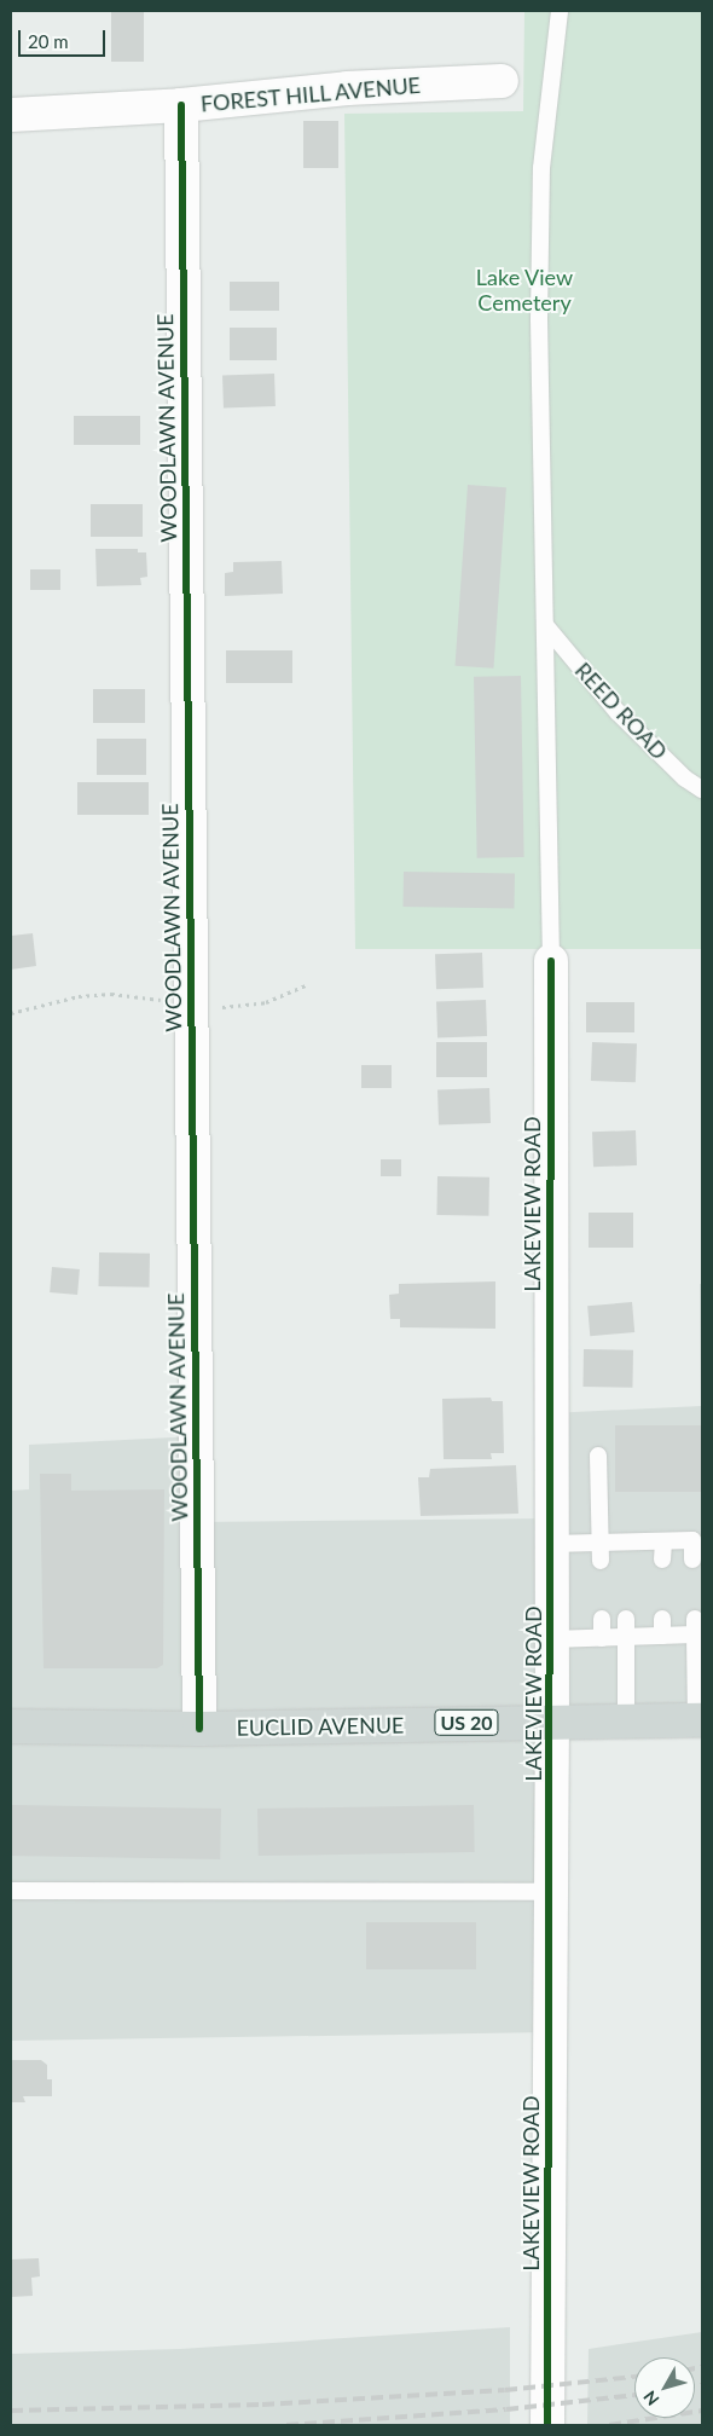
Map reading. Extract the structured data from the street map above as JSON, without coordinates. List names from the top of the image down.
{
  "streets": {
    "main road": ["US 20", "EUCLID AVENUE"],
    "street": ["FOREST HILL AVENUE", "WOODLAWN AVENUE", "LAKEVIEW ROAD"],
    "lane": ["REED ROAD"]
  },
  "crossings": [
    ["FOREST HILL AVENUE", "WOODLAWN AVENUE"],
    ["WOODLAWN AVENUE", "EUCLID AVENUE"],
    ["LAKEVIEW ROAD", "EUCLID AVENUE"]
  ],
  "parks": ["Lake View Cemetery"],
  "scale_bar": "20 m",
  "north": "bottom left"
}
